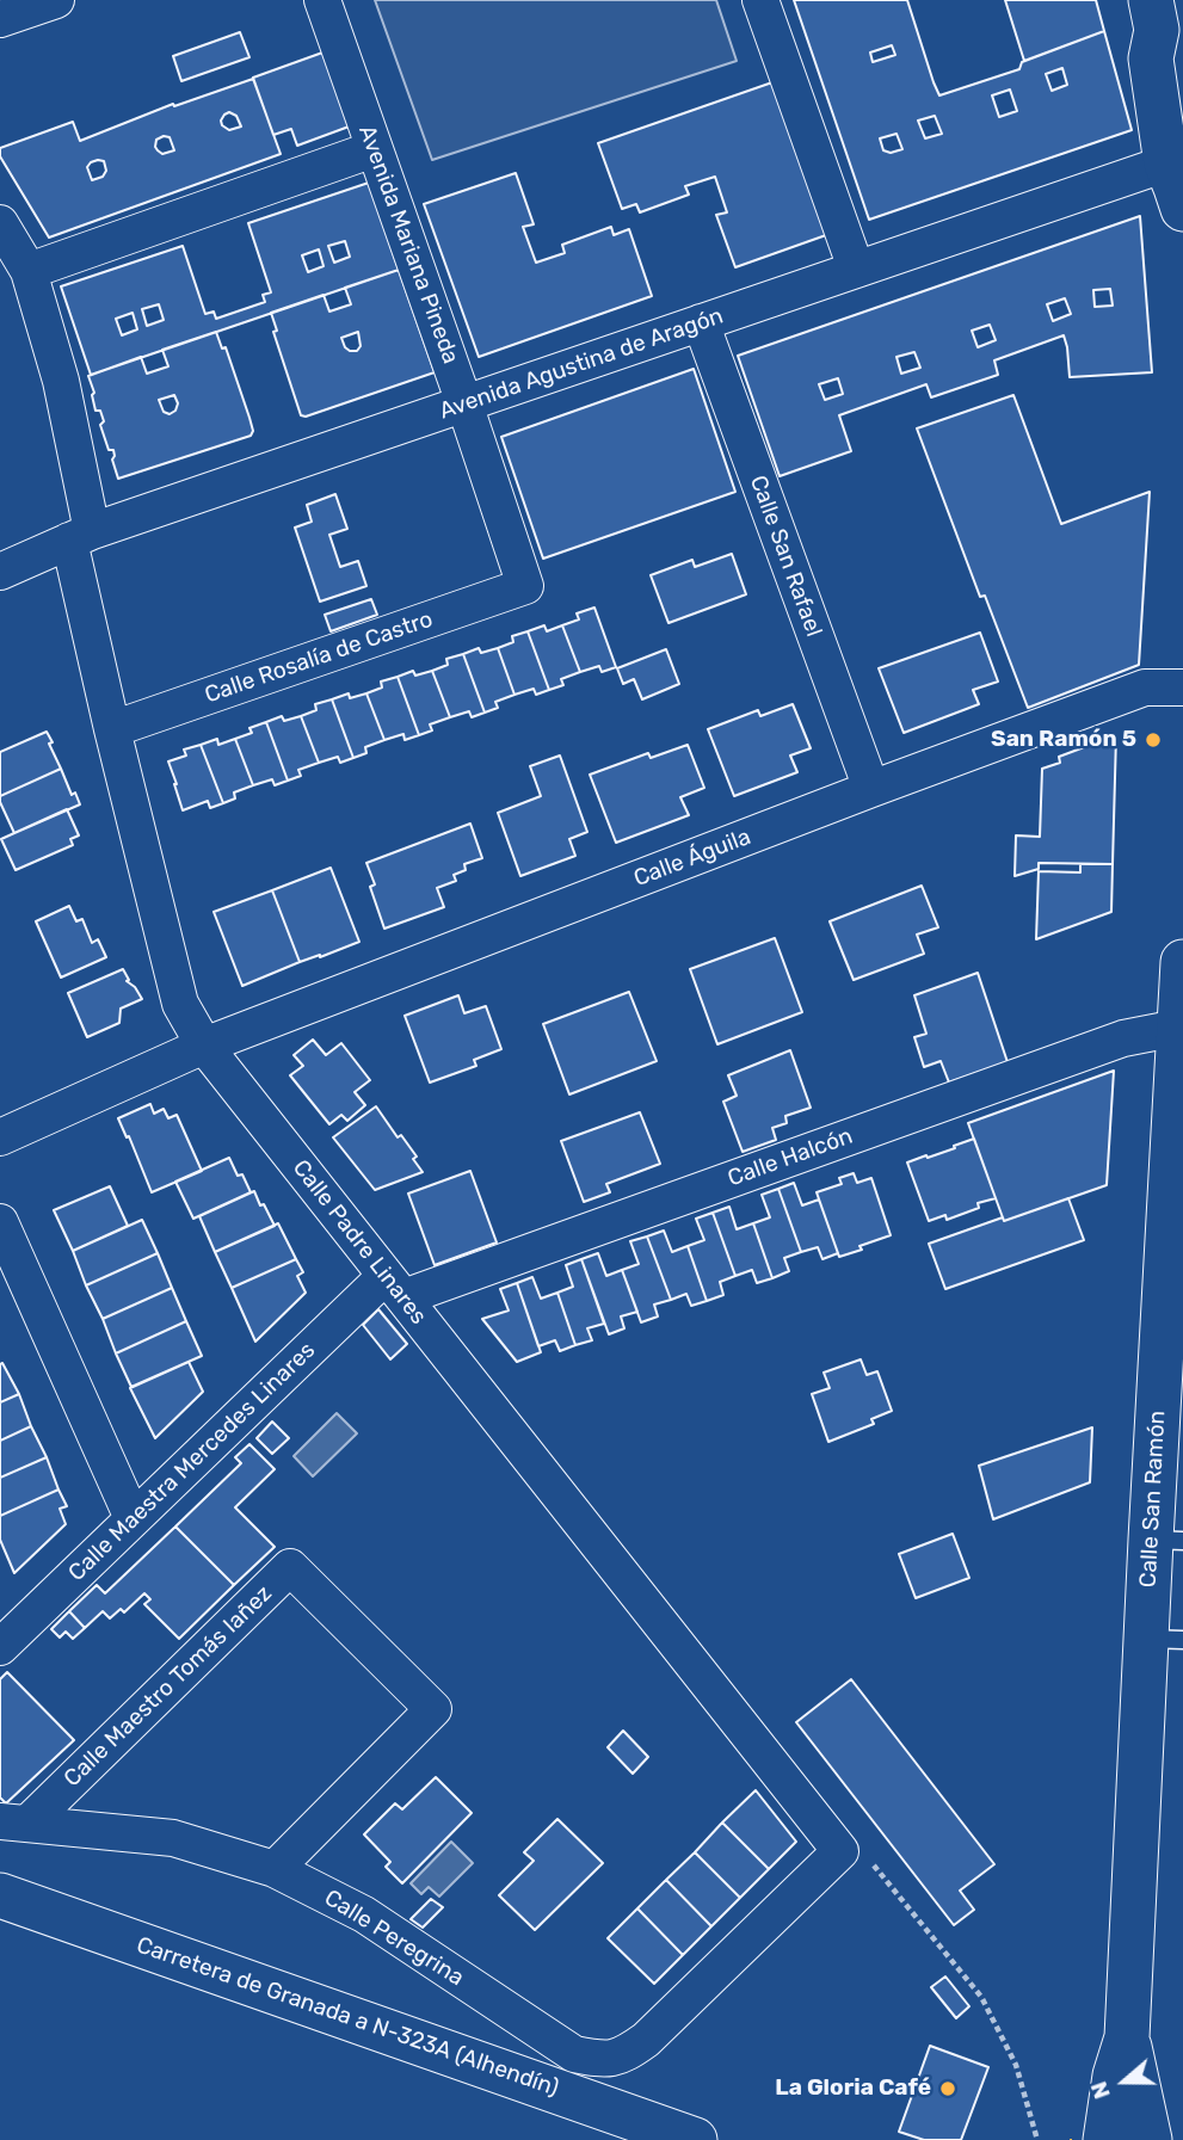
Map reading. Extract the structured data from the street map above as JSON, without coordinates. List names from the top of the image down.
{
  "streets": {
    "street": [
      "Avenida Mariana Pineda",
      "Avenida Agustina de Aragón",
      "Calle San Rafael",
      "Calle Rosalía de Castro",
      "Calle Águila",
      "Calle Halcón",
      "Calle Padre Linares",
      "Calle Maestra Mercedes Linares",
      "Calle San Ramón",
      "Calle Maestro Tomás Iañez",
      "Calle Peregrina",
      "Carretera de Granada a N-323A (Alhendín)"
    ]
  },
  "crossings": [
    ["Avenida Mariana Pineda", "Avenida Agustina de Aragón"],
    ["Avenida Mariana Pineda", "Calle Rosalía de Castro"],
    ["Avenida Agustina de Aragón", "Calle San Rafael"],
    ["Avenida Agustina de Aragón", "Calle Padre Linares"],
    ["Calle San Rafael", "Calle Águila"],
    ["Calle Rosalía de Castro", "Calle Padre Linares"],
    ["Calle Águila", "Calle Padre Linares"],
    ["Calle Halcón", "Calle Padre Linares"],
    ["Calle Halcón", "Calle Maestra Mercedes Linares"],
    ["Calle Halcón", "Calle San Ramón"],
    ["Calle Padre Linares", "Calle Maestra Mercedes Linares"],
    ["Calle Padre Linares", "Calle Peregrina"],
    ["Calle Maestro Tomás Iañez", "Calle Peregrina"]
  ],
  "places": ["San Ramón 5", "La Gloria Café"],
  "north": "left"
}
